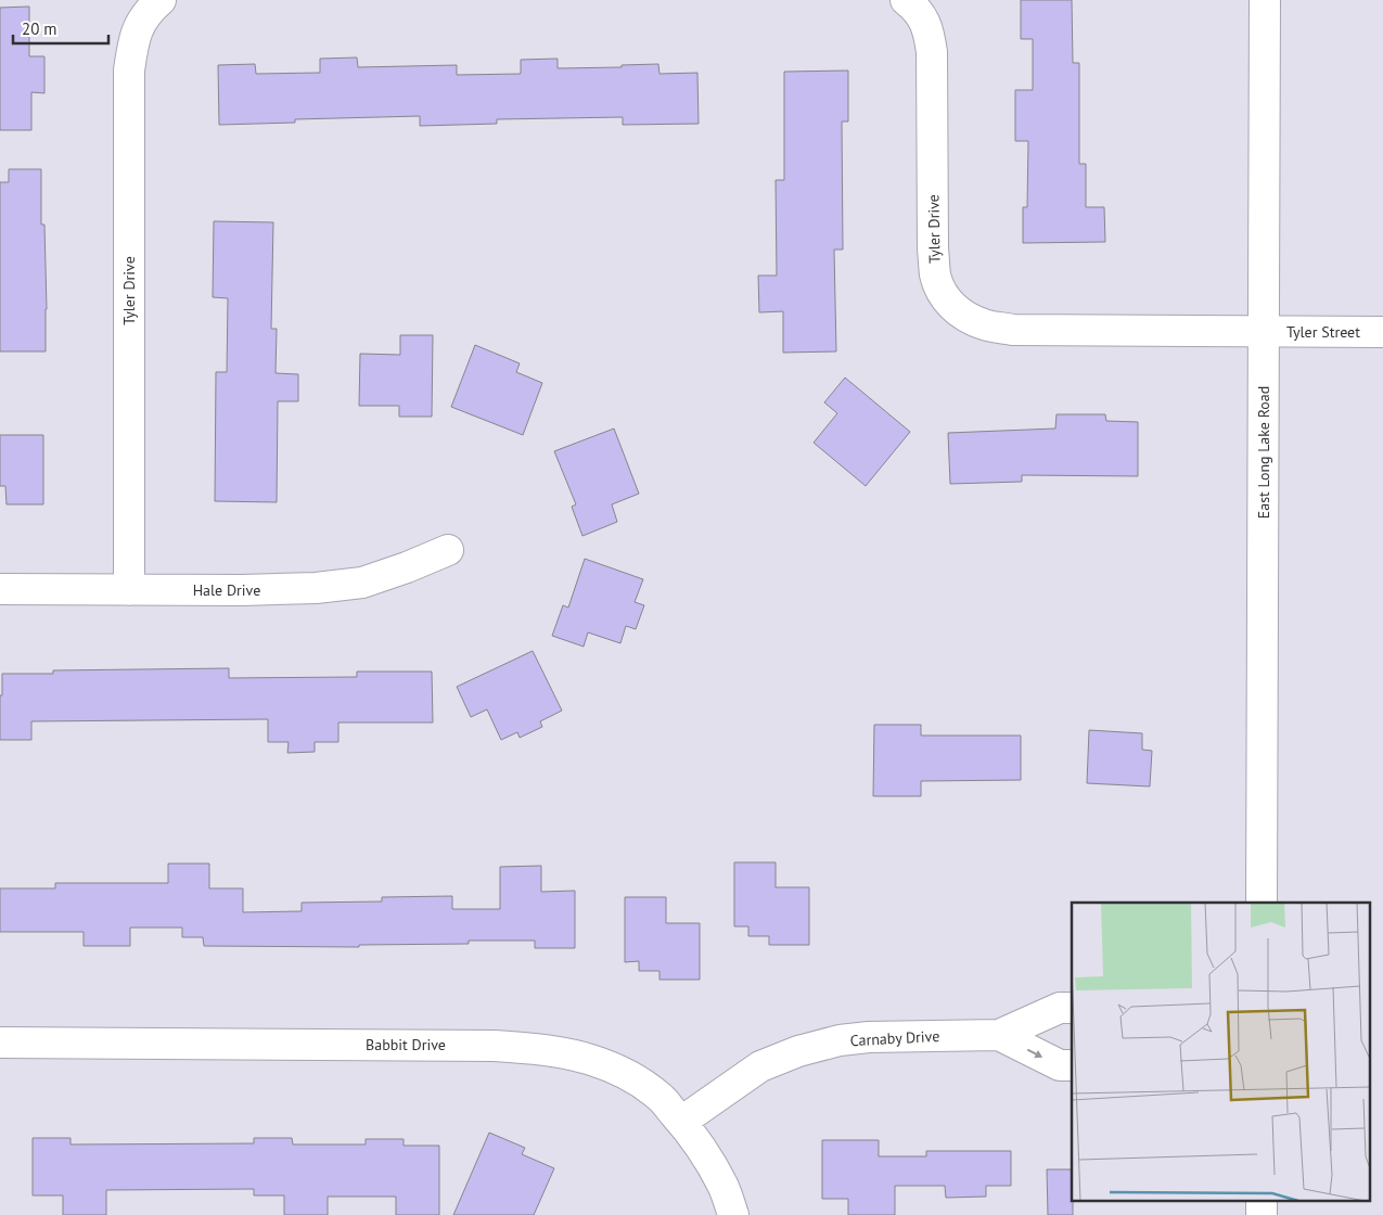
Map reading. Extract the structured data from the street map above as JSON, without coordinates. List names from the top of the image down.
{
  "streets": {
    "street": [
      "Tyler Drive",
      "Tyler Street",
      "East Long Lake Road",
      "Hale Drive",
      "Carnaby Drive",
      "Babbit Drive"
    ]
  },
  "crossings": [
    ["Tyler Drive", "Tyler Street"],
    ["Tyler Drive", "East Long Lake Road"],
    ["Tyler Drive", "Hale Drive"],
    ["Tyler Street", "East Long Lake Road"],
    ["Carnaby Drive", "Babbit Drive"]
  ],
  "scale_bar": "20 m"
}
